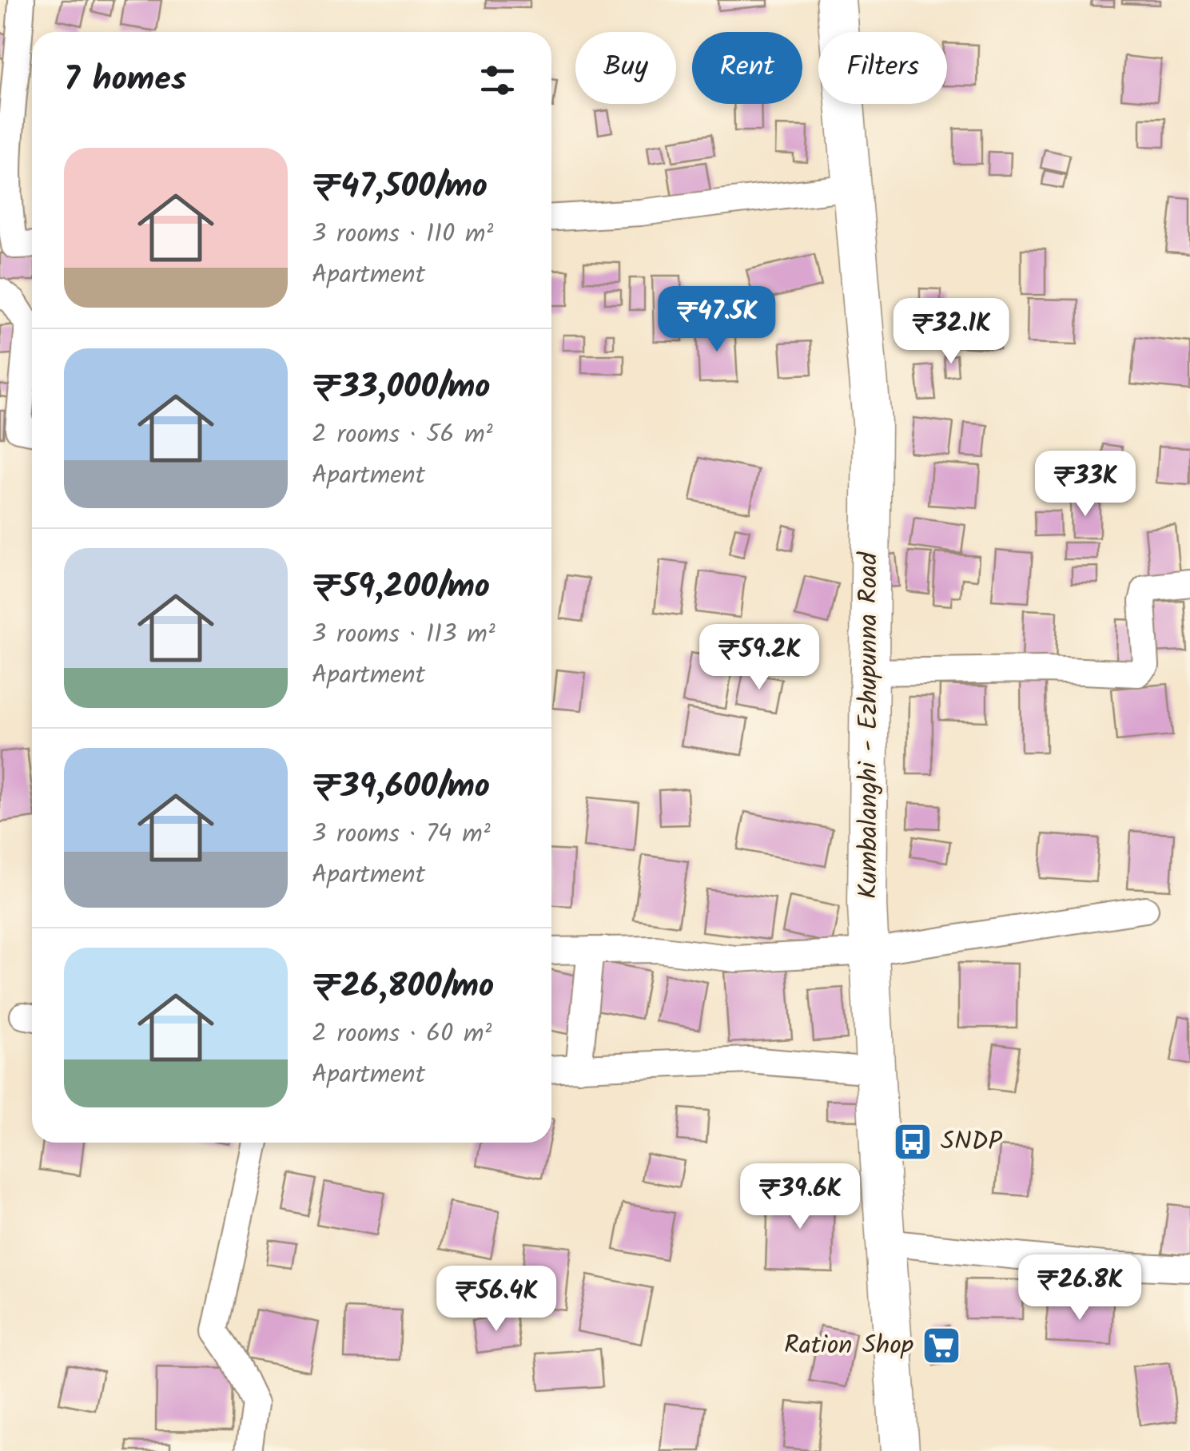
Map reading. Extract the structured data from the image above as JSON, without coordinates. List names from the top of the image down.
{
  "streets": {
    "main road": ["Kumbalanghi - Ezhupunna Road"]
  },
  "places": {
    "bus stop": ["SNDP"],
    "supermarket": ["Ration Shop"]
  },
  "page": {
    "chip": ["Buy", "Rent", "Filters"],
    "heading": "7 homes",
    "list": [
      {
        "name": "₹47,500/mo",
        "note": "3 rooms · 110 m² · Apartment"
      },
      {
        "name": "₹33,000/mo",
        "note": "2 rooms · 56 m² · Apartment"
      },
      {
        "name": "₹59,200/mo",
        "note": "3 rooms · 113 m² · Apartment"
      },
      {
        "name": "₹39,600/mo",
        "note": "3 rooms · 74 m² · Apartment"
      },
      {
        "name": "₹26,800/mo",
        "note": "2 rooms · 60 m² · Apartment"
      }
    ],
    "price": [
      "₹47.5K",
      "₹32.1K",
      "₹33K",
      "₹59.2K",
      "₹39.6K",
      "₹26.8K",
      "₹56.4K"
    ]
  }
}
